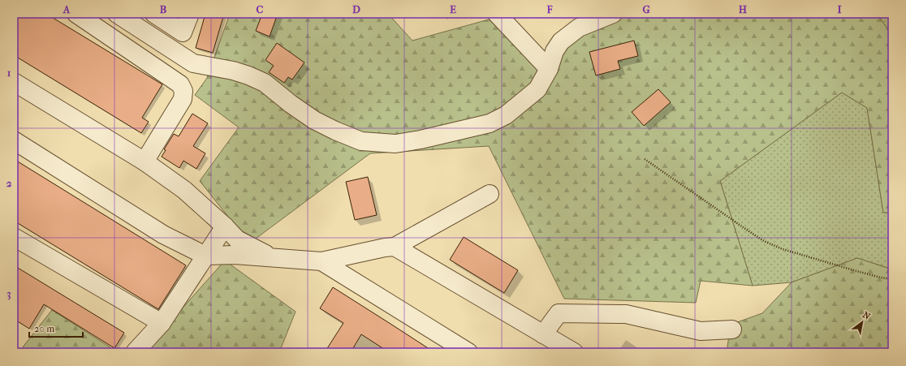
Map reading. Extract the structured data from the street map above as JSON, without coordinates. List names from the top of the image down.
{
  "scale_bar": "20 m",
  "north": "top right",
  "grid": {
    "columns": [
      "A",
      "B",
      "C",
      "D",
      "E",
      "F",
      "G",
      "H",
      "I"
    ],
    "rows": ["1", "2", "3"]
  }
}
